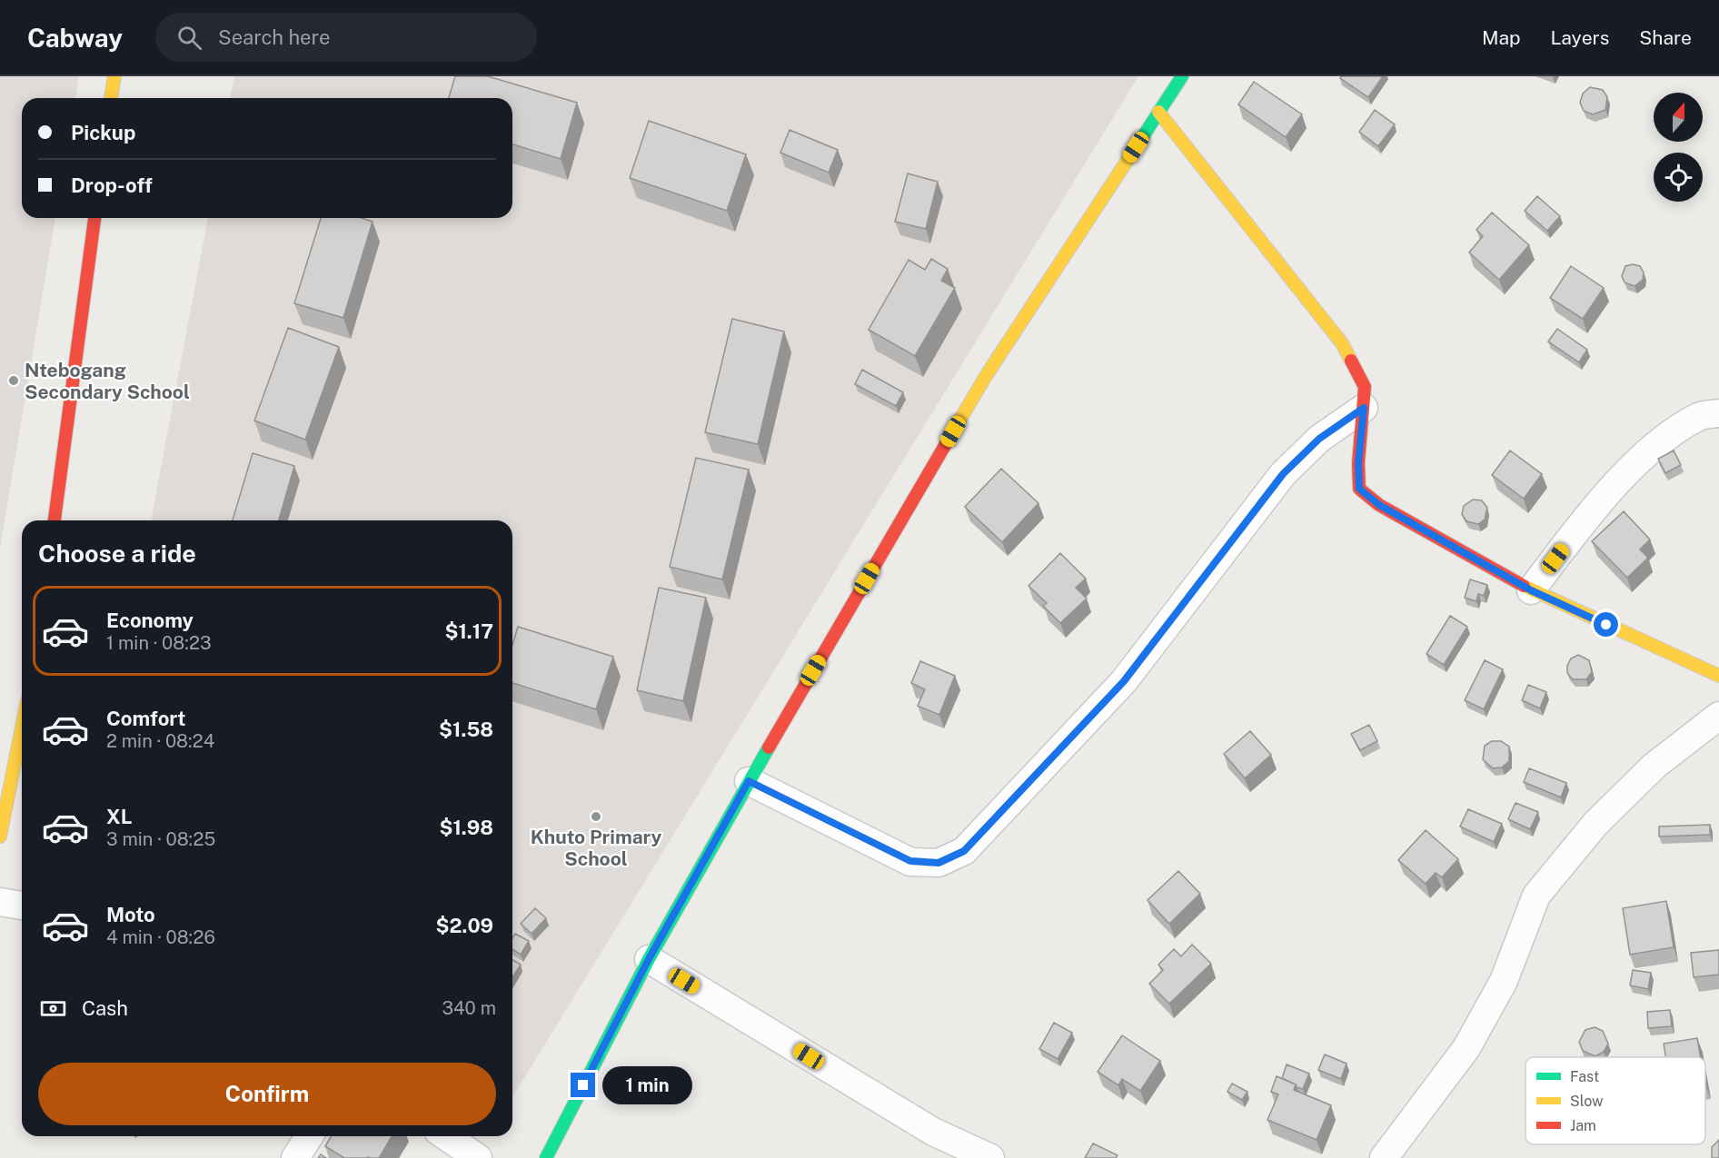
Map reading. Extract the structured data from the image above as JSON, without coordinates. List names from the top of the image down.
{
  "places": ["Ntebogang Secondary School", "Khuto Primary School"],
  "legend": ["Fast", "Slow", "Jam"],
  "north": "top",
  "page": {
    "header": "Cabway",
    "search": "Search here",
    "nav": ["Map", "Layers", "Share"],
    "banner": ["Pickup", "Drop-off"],
    "heading": "Choose a ride",
    "list": [
      {
        "name": "Economy",
        "note": "1 min · 08:23",
        "value": "$1.17"
      },
      {
        "name": "Comfort",
        "note": "2 min · 08:24",
        "value": "$1.58"
      },
      {
        "name": "XL",
        "note": "3 min · 08:25",
        "value": "$1.98"
      },
      {
        "name": "Moto",
        "note": "4 min · 08:26",
        "value": "$2.09"
      }
    ],
    "pay": ["Cash", "340 m"],
    "buttons": "Confirm",
    "bubble": "1 min"
  }
}
